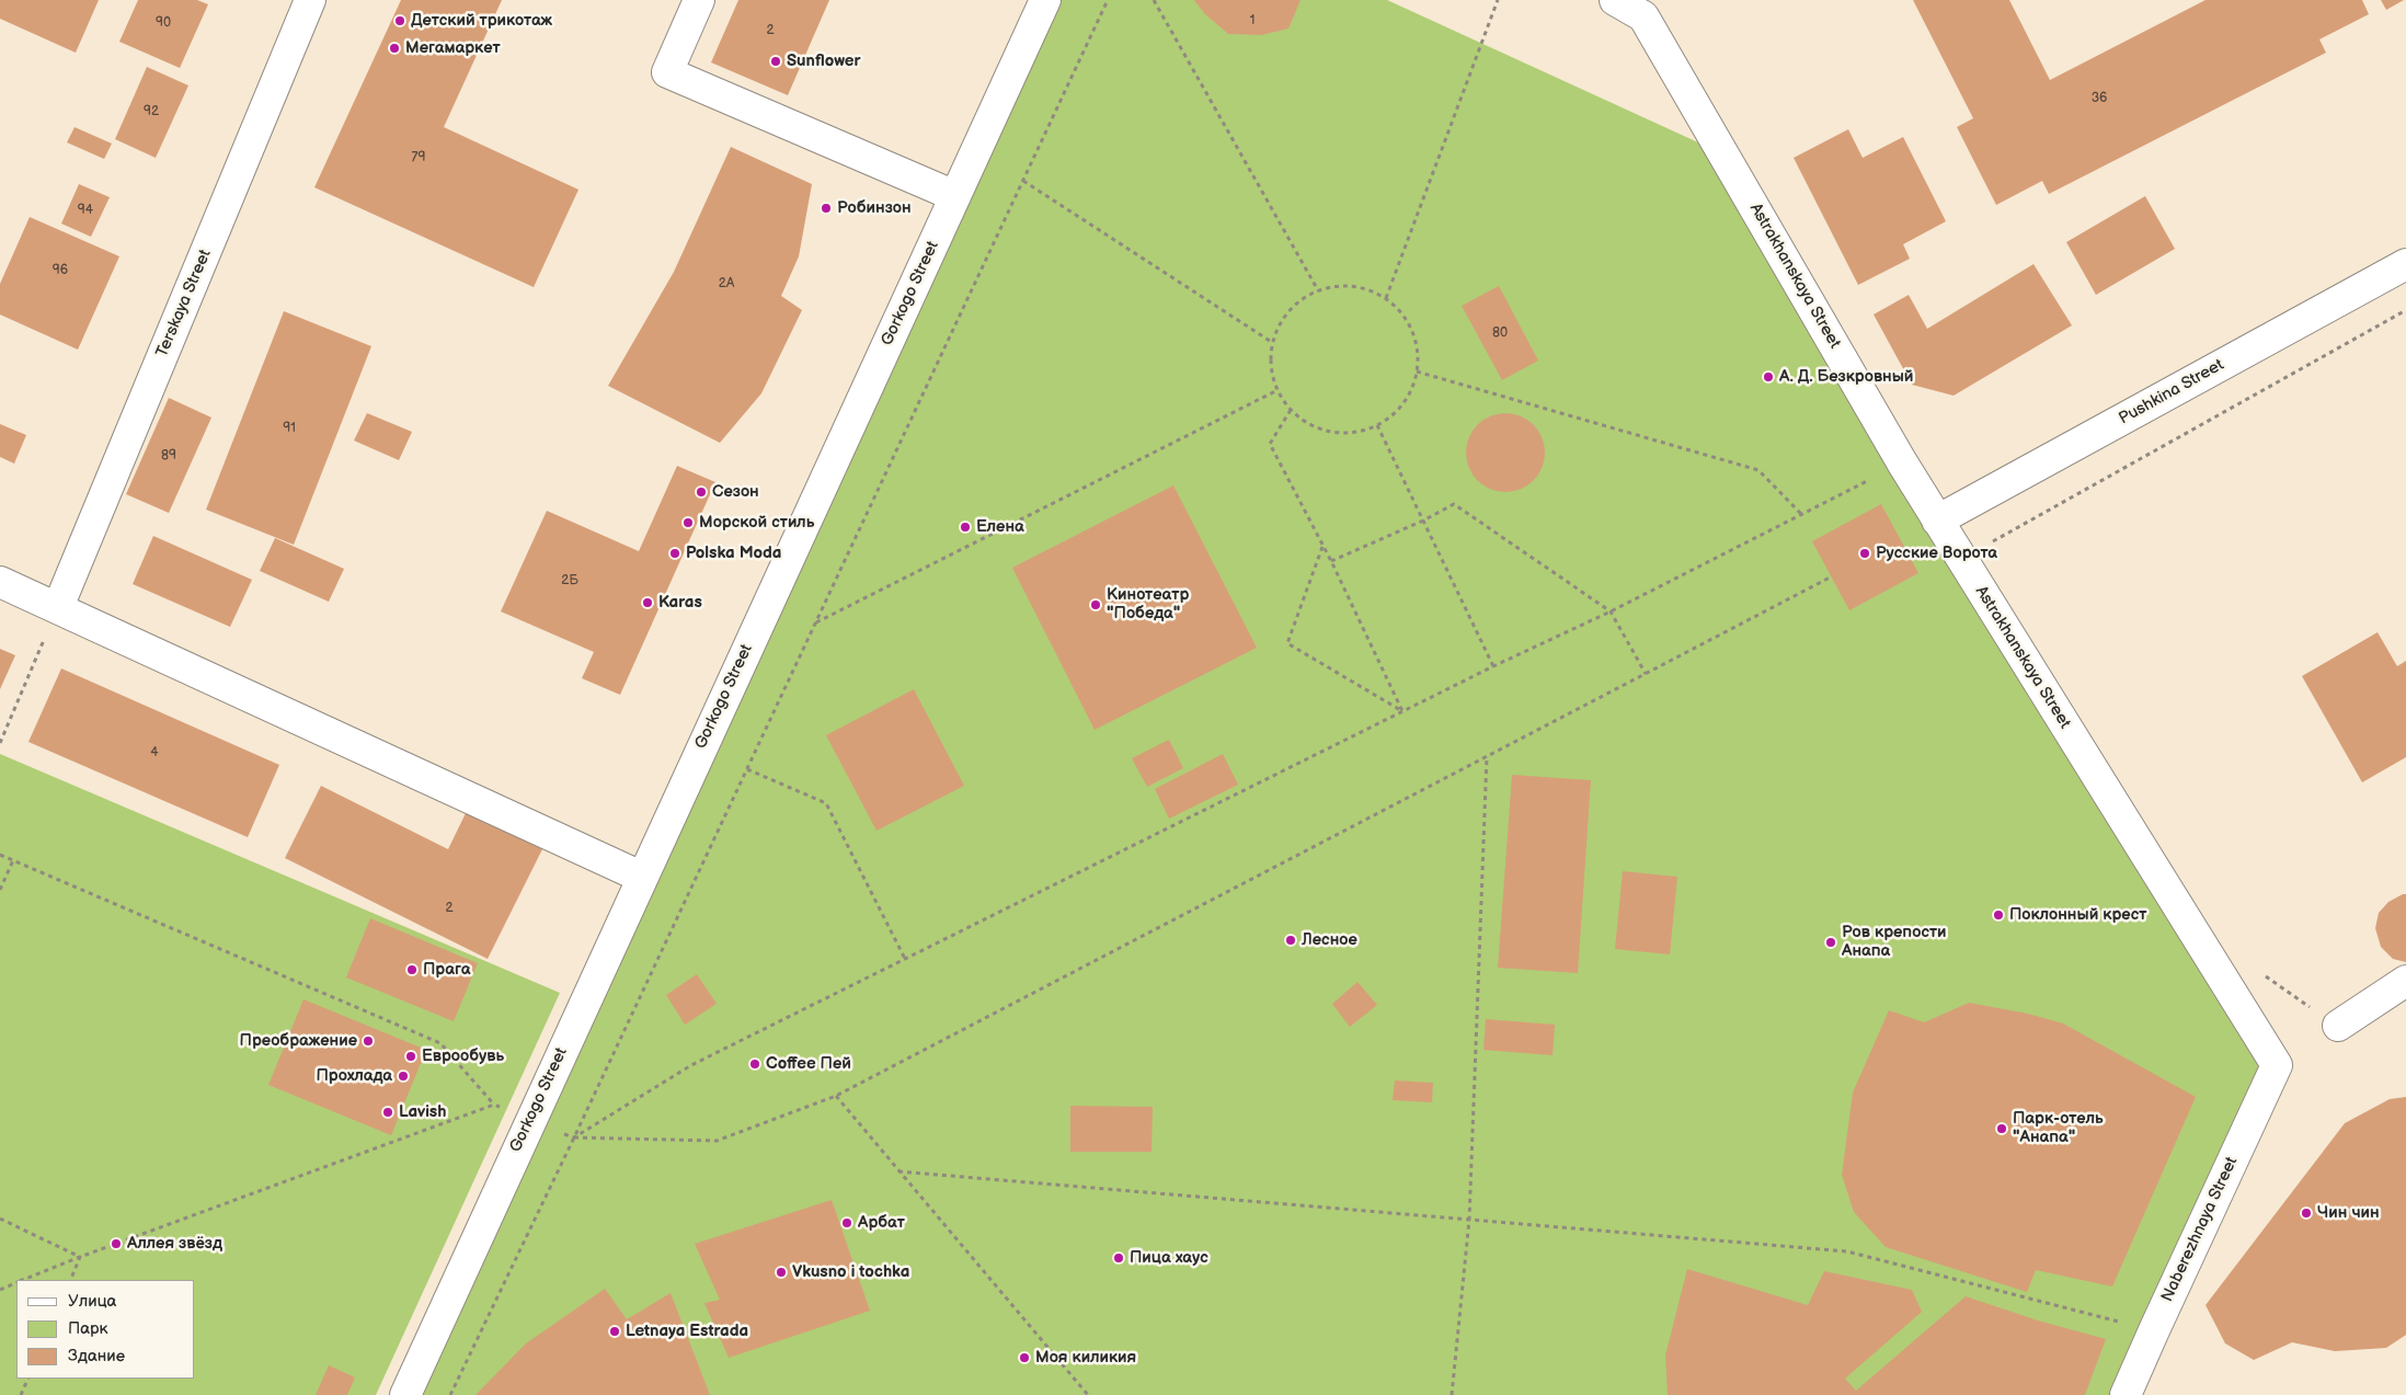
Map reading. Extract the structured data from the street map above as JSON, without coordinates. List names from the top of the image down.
{
  "streets": {
    "street": [
      "Astrakhanskaya Street",
      "Gorkogo Street",
      "Terskaya Street",
      "Pushkina Street",
      "Naberezhnaya Street"
    ]
  },
  "crossings": [
    ["Astrakhanskaya Street", "Pushkina Street"],
    ["Astrakhanskaya Street", "Naberezhnaya Street"]
  ],
  "places": [
    "Детский трикотаж",
    "Мегамаркет",
    "Sunflower",
    "Робинзон",
    "А. Д. Безкровный",
    "Сезон",
    "Морской стиль",
    "Елена",
    "Polska Moda",
    "Русские Ворота",
    "Karas",
    "Кинотеатр \"Победа\"",
    "Поклонный крест",
    "Лесное",
    "Ров крепости Анапа",
    "Прага",
    "Преображение",
    "Еврообувь",
    "Coffee Пей",
    "Прохлада",
    "Lavish",
    "Парк-отель \"Анапа\"",
    "Чин чин",
    "Арбат",
    "Аллея звёзд",
    "Пица хаус",
    "Vkusno i tochka",
    "Letnaya Estrada",
    "Моя киликия"
  ],
  "house_numbers": [
    "1",
    "90",
    "2",
    "36",
    "92",
    "79",
    "94",
    "96",
    "2А",
    "80",
    "91",
    "89",
    "2Б",
    "4",
    "2"
  ],
  "legend": ["Улица", "Парк", "Здание"]
}
